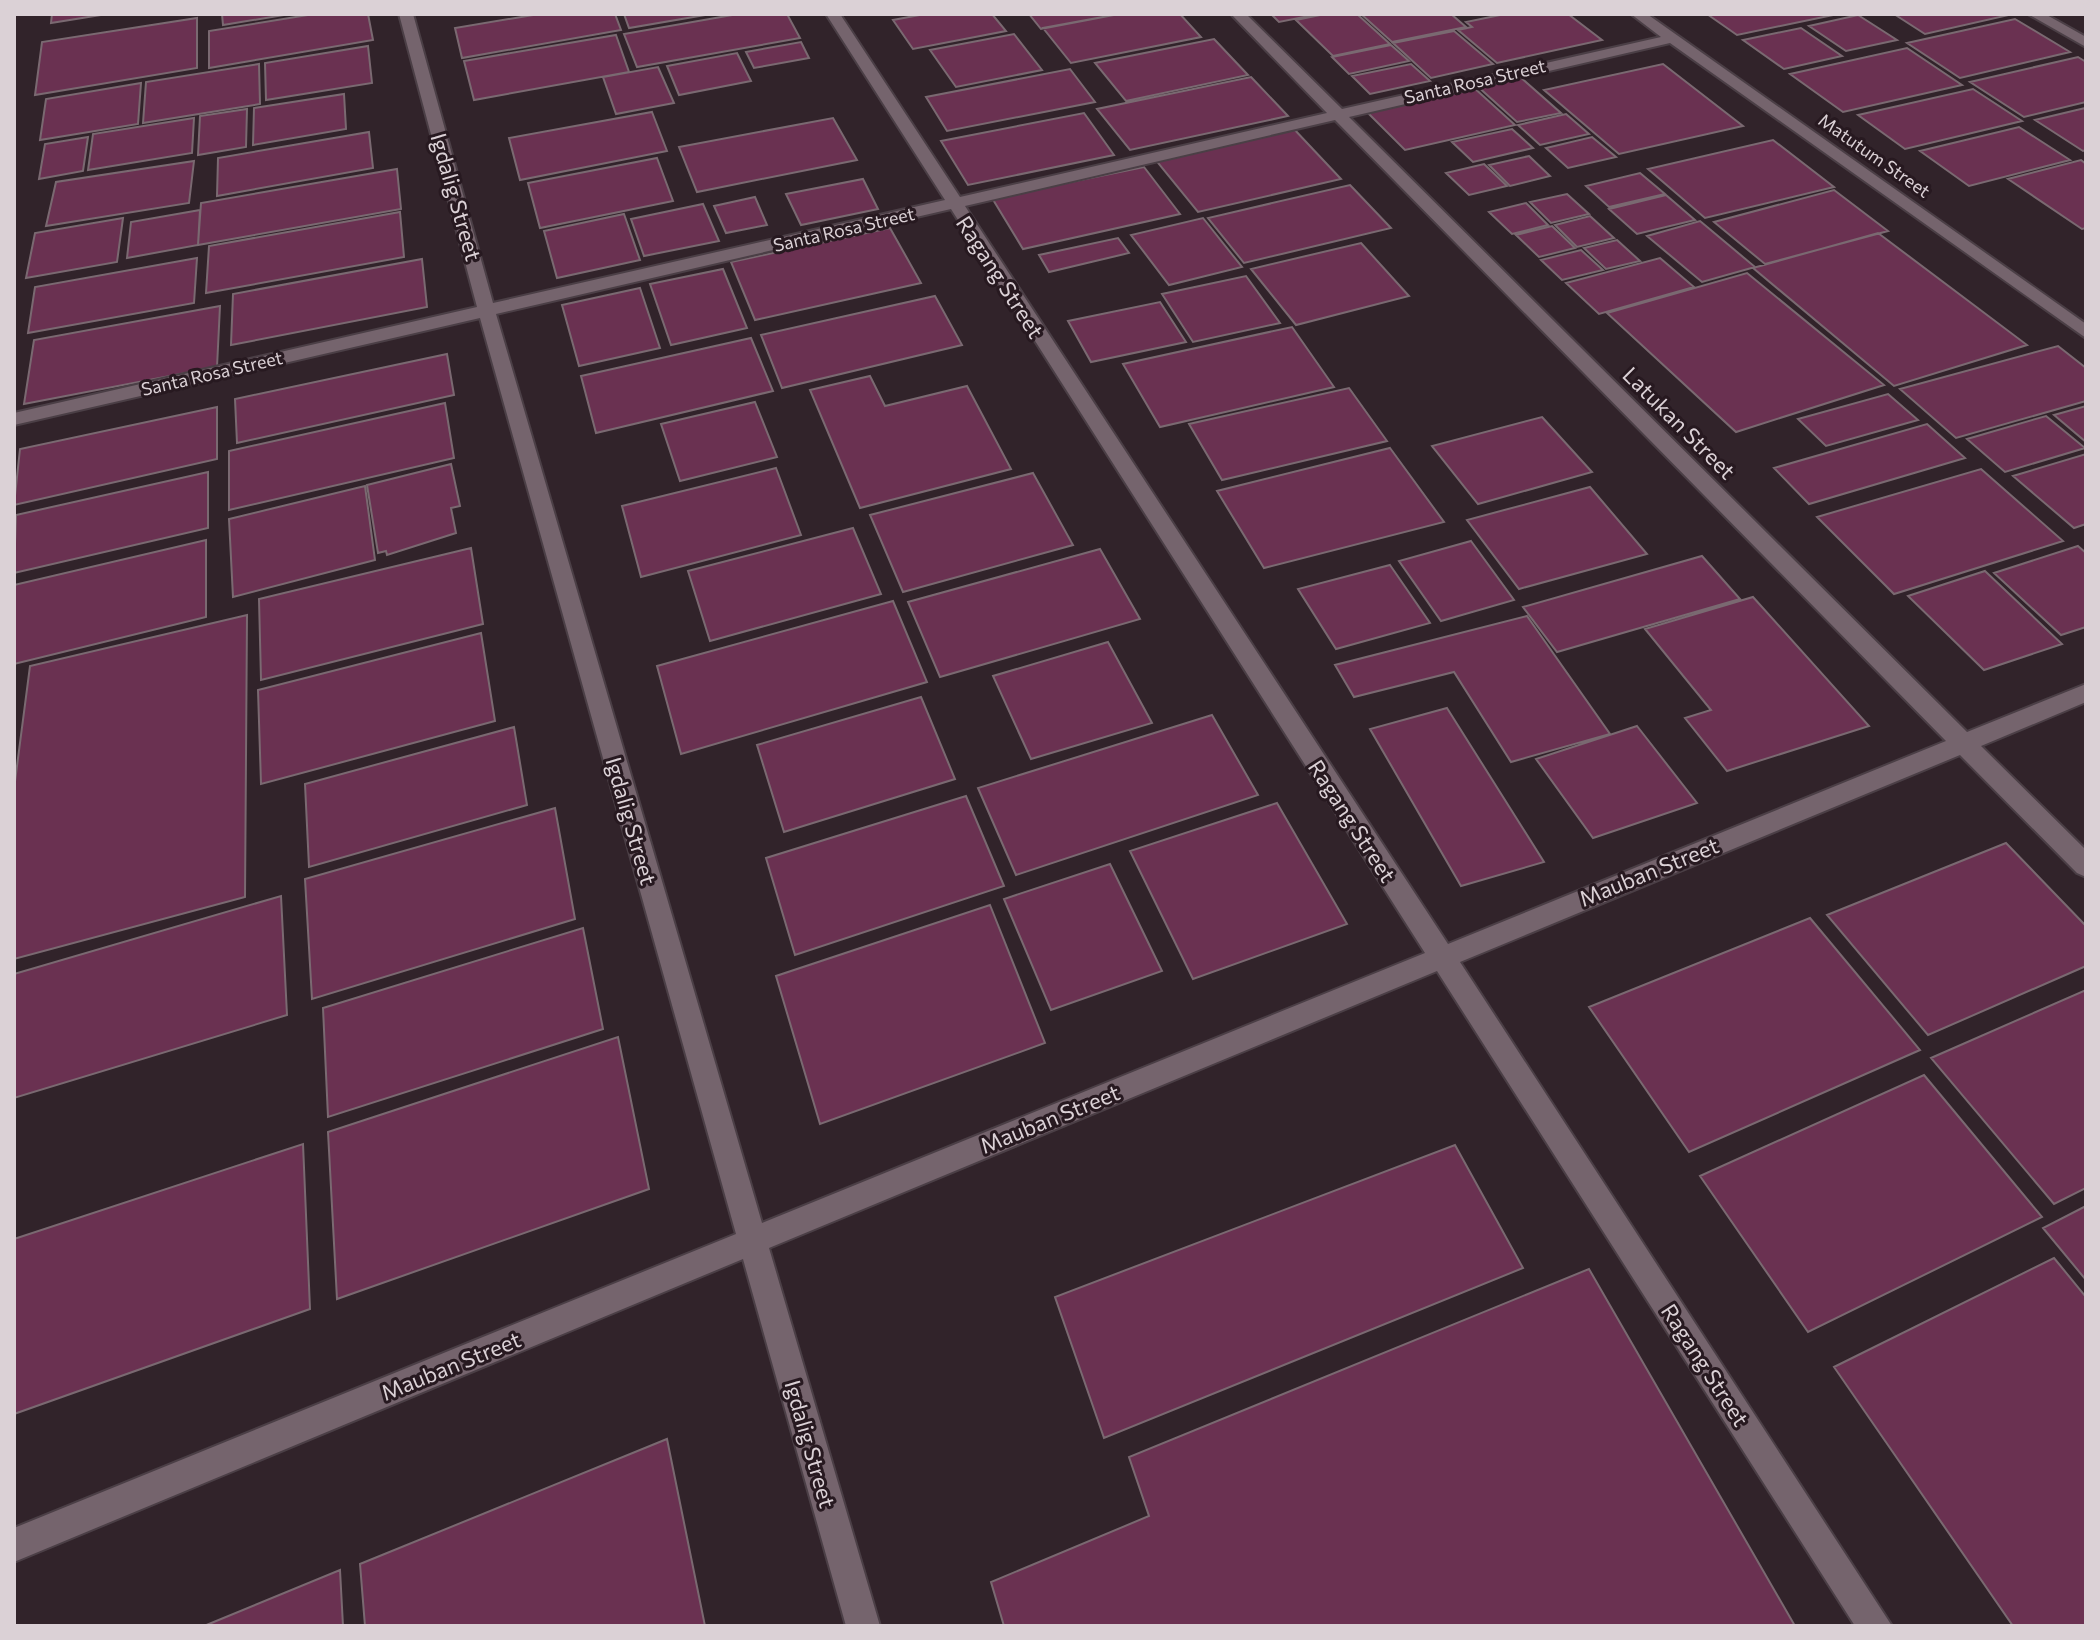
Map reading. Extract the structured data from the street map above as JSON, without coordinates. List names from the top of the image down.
{
  "streets": {
    "street": [
      "Santa Rosa Street",
      "Matutum Street",
      "Igdalig Street",
      "Ragang Street",
      "Latukan Street",
      "Mauban Street"
    ]
  },
  "crossings": [
    ["Santa Rosa Street", "Matutum Street"],
    ["Santa Rosa Street", "Igdalig Street"],
    ["Santa Rosa Street", "Ragang Street"],
    ["Santa Rosa Street", "Latukan Street"],
    ["Igdalig Street", "Mauban Street"],
    ["Ragang Street", "Mauban Street"],
    ["Latukan Street", "Mauban Street"]
  ]
}
